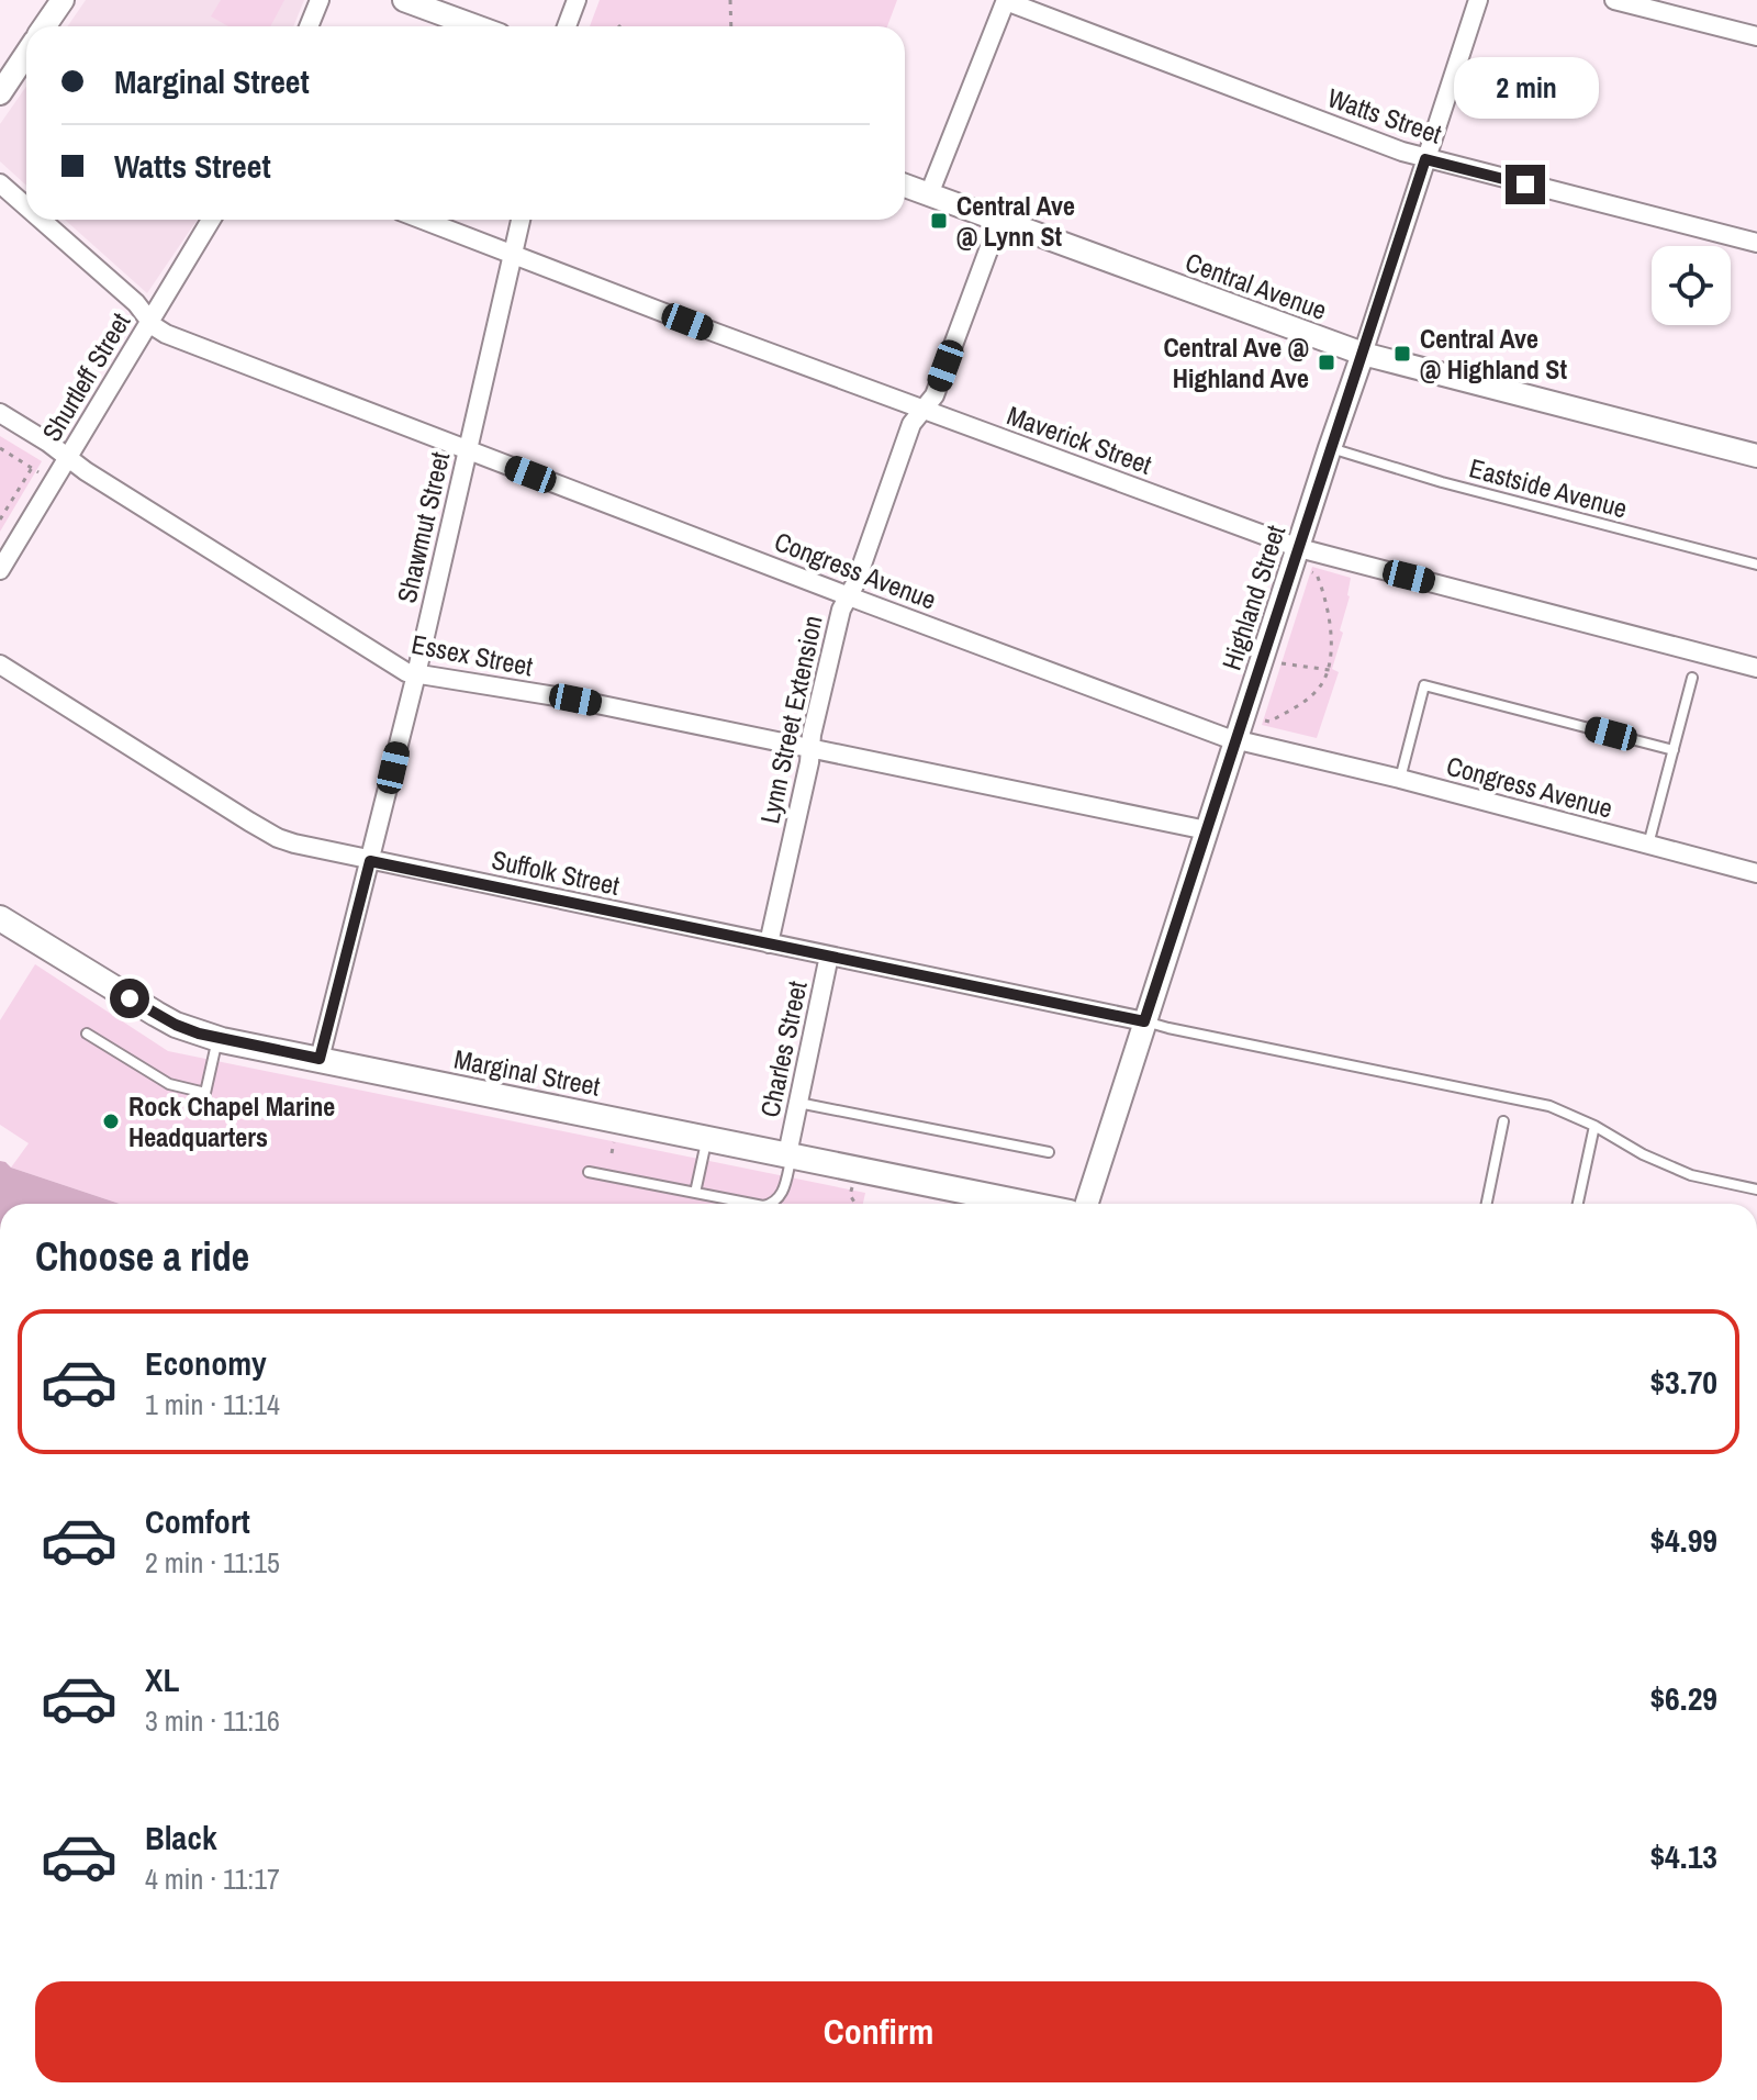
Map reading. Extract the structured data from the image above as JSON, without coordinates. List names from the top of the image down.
{
  "streets": {
    "main road": ["Marginal Street"],
    "street": [
      "Watts Street",
      "Central Avenue",
      "Shurtleff Street",
      "Maverick Street",
      "Shawmut Street",
      "Congress Avenue",
      "Highland Street",
      "Essex Street",
      "Lynn Street Extension",
      "Suffolk Street",
      "Charles Street"
    ],
    "lane": ["Eastside Avenue"]
  },
  "crossings": [
    ["Watts Street", "Highland Street"],
    ["Central Avenue", "Highland Street"],
    ["Central Avenue", "Lynn Street Extension"],
    ["Shurtleff Street", "Congress Avenue"],
    ["Shurtleff Street", "Essex Street"],
    ["Maverick Street", "Shawmut Street"],
    ["Maverick Street", "Highland Street"],
    ["Maverick Street", "Lynn Street Extension"],
    ["Eastside Avenue", "Highland Street"],
    ["Shawmut Street", "Congress Avenue"],
    ["Shawmut Street", "Essex Street"],
    ["Shawmut Street", "Suffolk Street"],
    ["Shawmut Street", "Marginal Street"],
    ["Congress Avenue", "Highland Street"],
    ["Congress Avenue", "Lynn Street Extension"],
    ["Highland Street", "Essex Street"],
    ["Highland Street", "Suffolk Street"],
    ["Essex Street", "Lynn Street Extension"],
    ["Lynn Street Extension", "Suffolk Street"],
    ["Suffolk Street", "Charles Street"],
    ["Charles Street", "Marginal Street"]
  ],
  "places": {
    "transit": ["Central Ave @ Lynn St", "Central Ave @ Highland St", "Central Ave @ Highland Ave"],
    "other": ["Rock Chapel Marine Headquarters"]
  },
  "page": {
    "banner": ["Marginal Street", "Watts Street"],
    "bubble": "2 min",
    "heading": "Choose a ride",
    "list": [
      {
        "name": "Economy",
        "note": "1 min · 11:14",
        "value": "$3.70"
      },
      {
        "name": "Comfort",
        "note": "2 min · 11:15",
        "value": "$4.99"
      },
      {
        "name": "XL",
        "note": "3 min · 11:16",
        "value": "$6.29"
      },
      {
        "name": "Black",
        "note": "4 min · 11:17",
        "value": "$4.13"
      }
    ],
    "buttons": "Confirm"
  }
}
